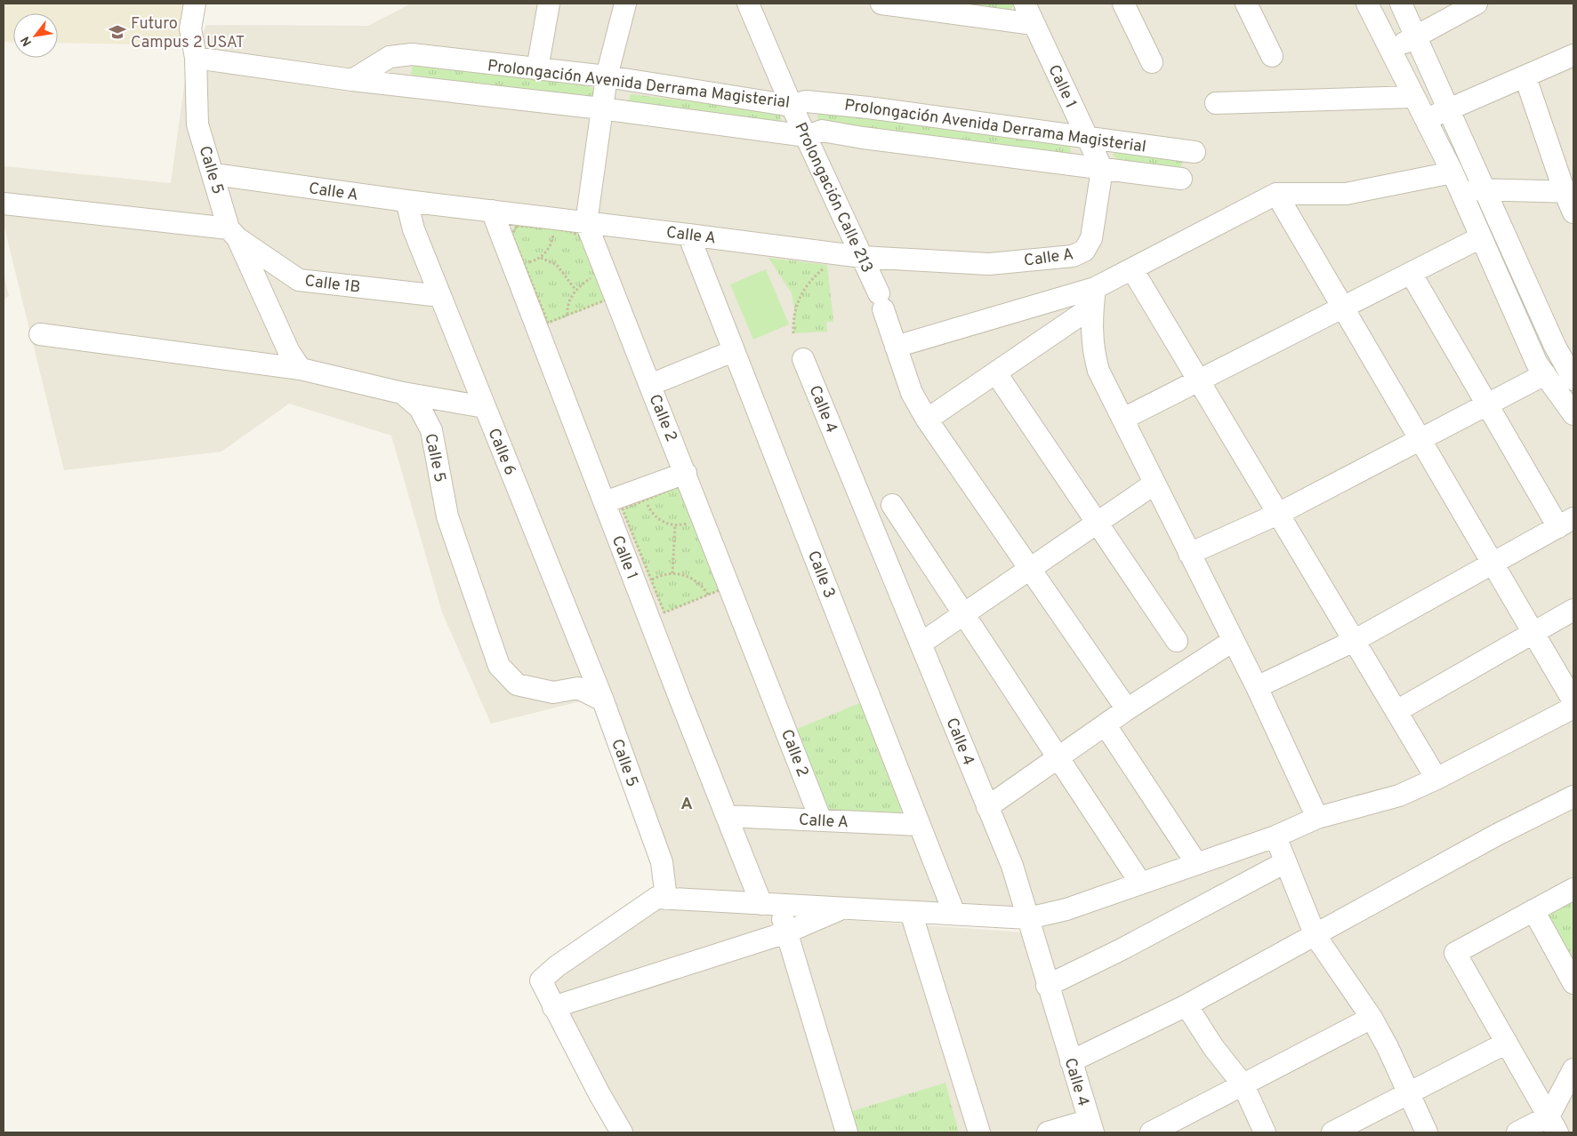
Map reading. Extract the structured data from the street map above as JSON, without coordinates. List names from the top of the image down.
{
  "streets": {
    "street": [
      "Prolongación Avenida Derrama Magisterial",
      "Calle 1",
      "Calle 5",
      "Calle A",
      "Prolongación Calle 213",
      "Calle 1B",
      "Calle 4",
      "Calle 2",
      "Calle 6",
      "Calle 3"
    ]
  },
  "crossings": [
    ["Prolongación Avenida Derrama Magisterial", "Calle 1"],
    ["Prolongación Avenida Derrama Magisterial", "Calle 5"],
    ["Prolongación Avenida Derrama Magisterial", "Calle A"],
    ["Prolongación Avenida Derrama Magisterial", "Prolongación Calle 213"],
    ["Prolongación Avenida Derrama Magisterial", "Calle 2"],
    ["Calle 1", "Calle A"],
    ["Calle 5", "Calle A"],
    ["Calle 5", "Calle 1B"],
    ["Calle 5", "Calle 6"],
    ["Calle A", "Prolongación Calle 213"],
    ["Calle A", "Calle 2"],
    ["Calle A", "Calle 6"],
    ["Calle A", "Calle 3"],
    ["Calle 1B", "Calle 6"]
  ],
  "districts": ["A"],
  "places": {
    "school or university": ["Futuro Campus 2 USAT"]
  },
  "north": "bottom left"
}
